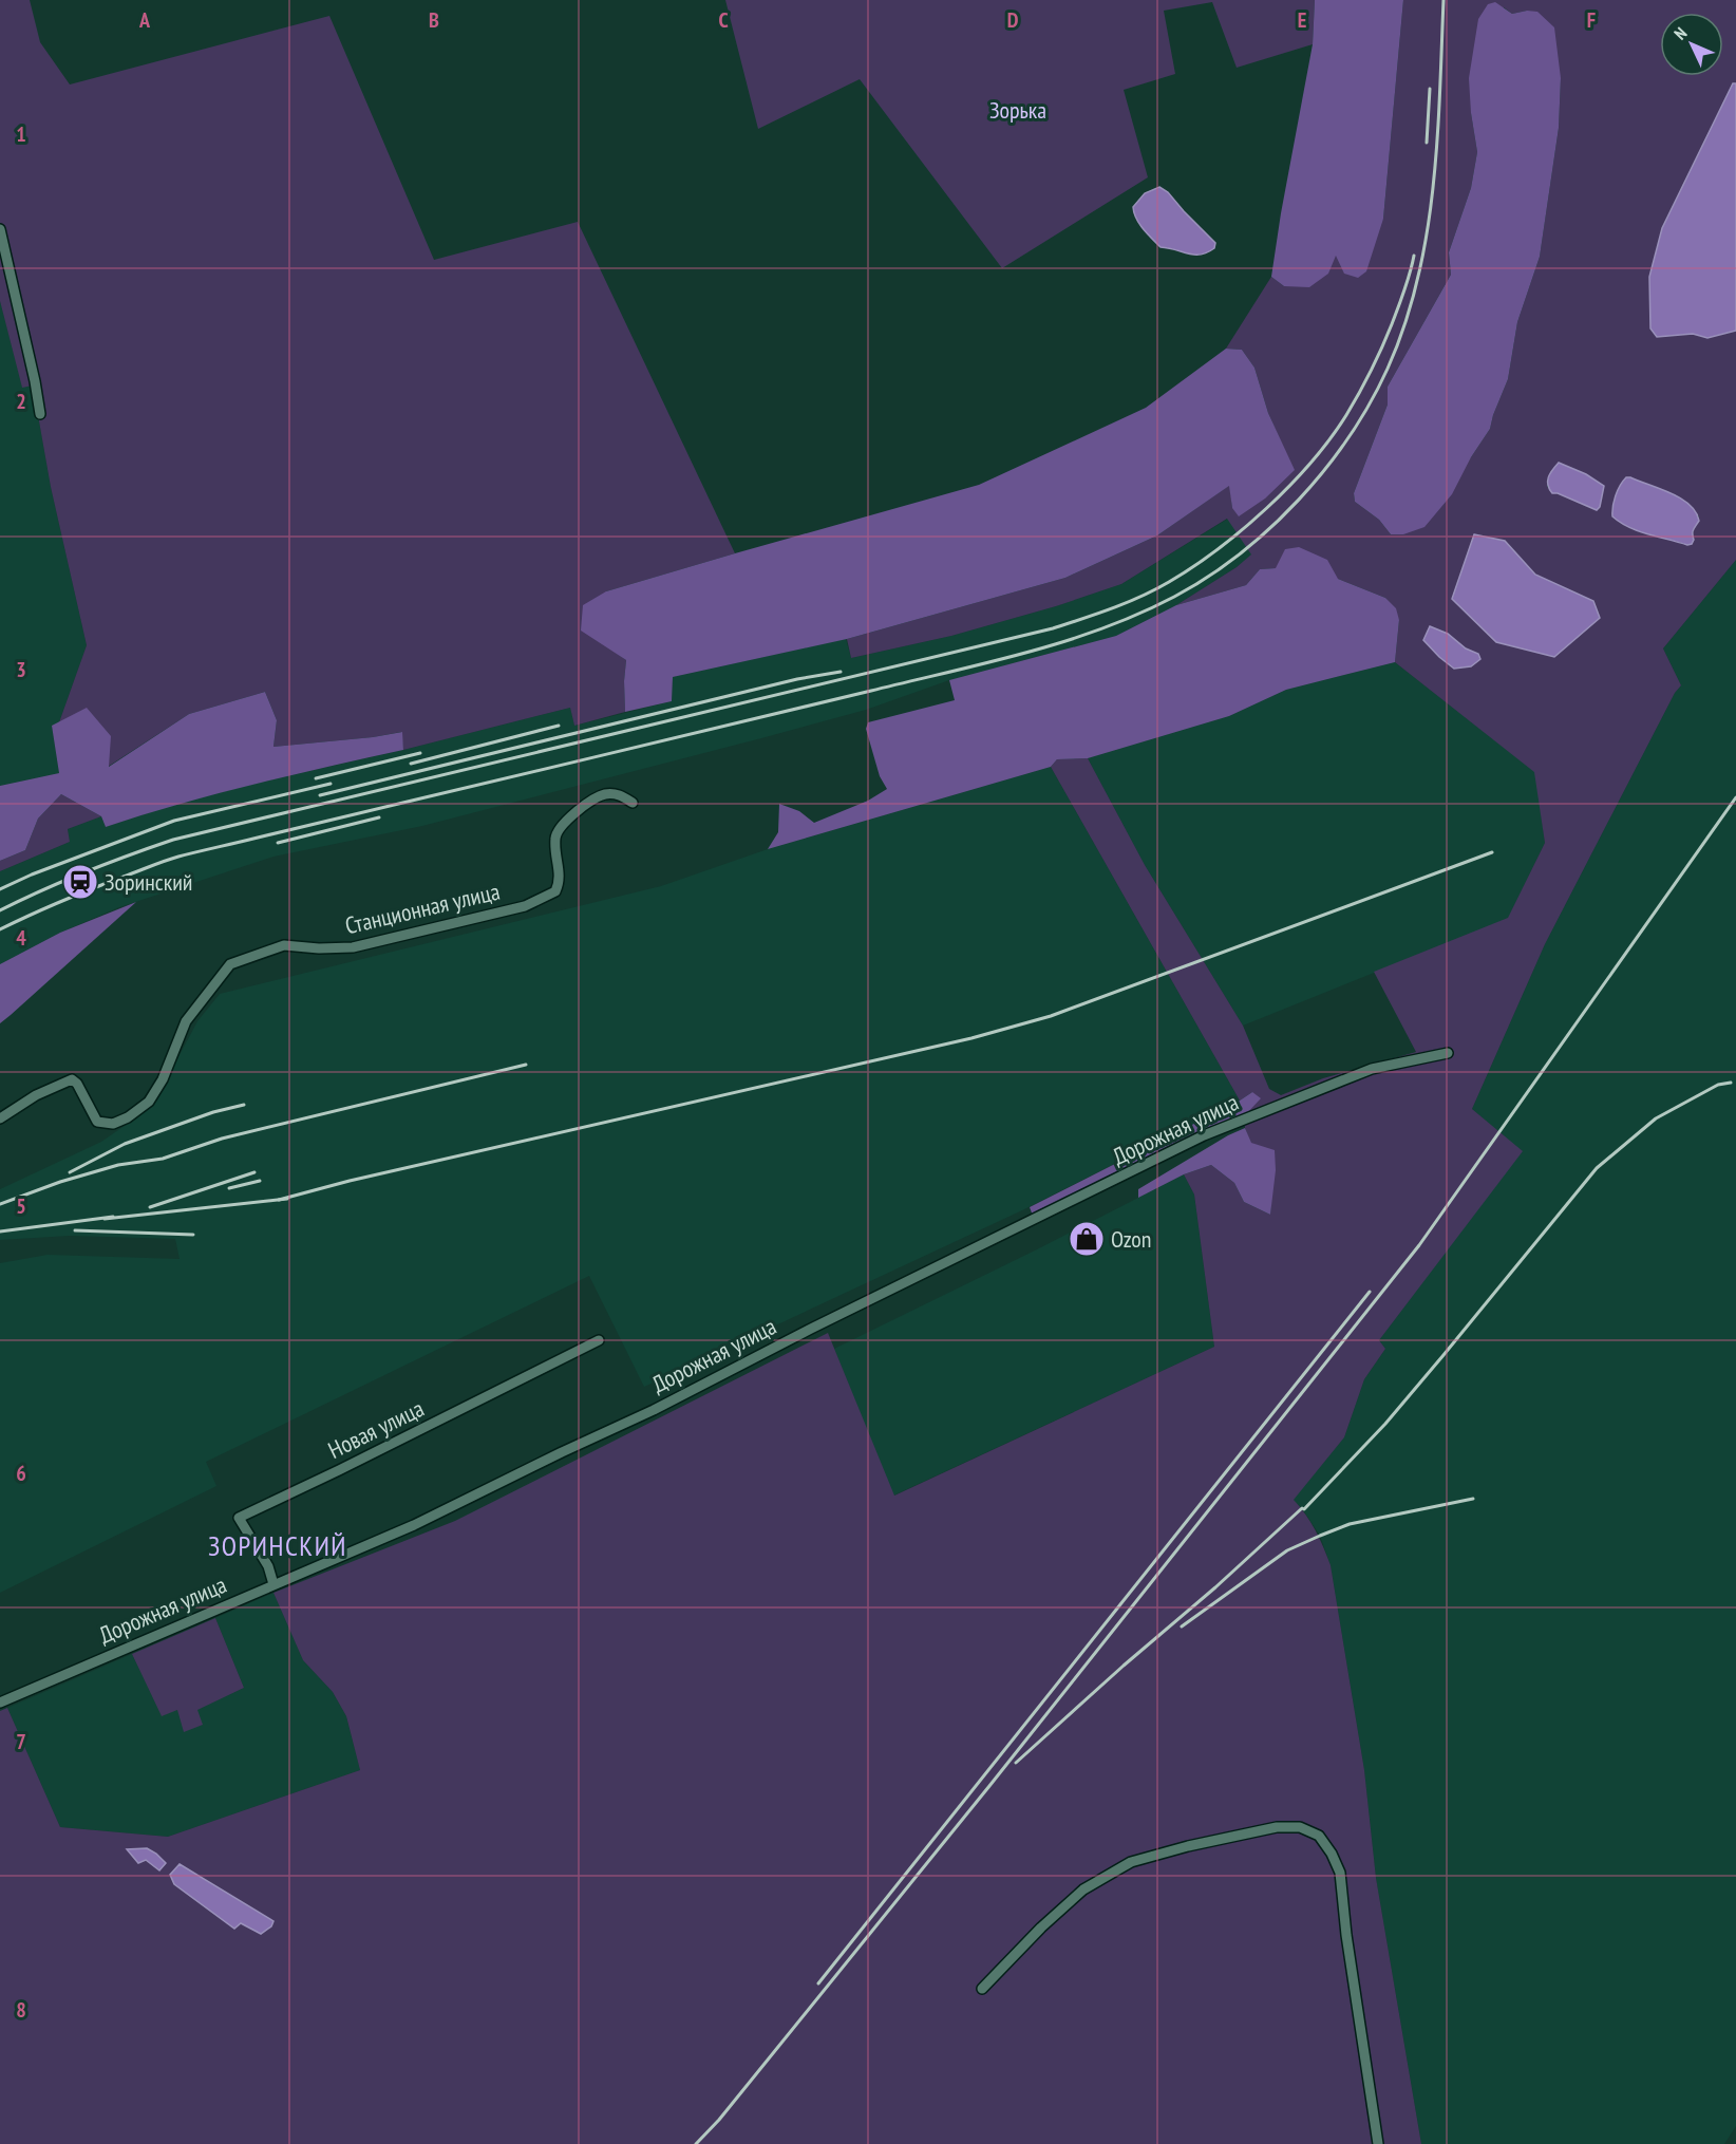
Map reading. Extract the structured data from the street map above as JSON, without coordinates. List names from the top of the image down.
{
  "streets": {
    "street": ["Станционная улица", "Дорожная улица", "Новая улица"]
  },
  "crossings": [
    ["Дорожная улица", "Новая улица"]
  ],
  "districts": ["ЗОРИНСКИЙ"],
  "parks": ["Зорька"],
  "places": {
    "station": ["Зоринский"],
    "shop": ["Ozon"]
  },
  "north": "top left",
  "grid": {
    "columns": [
      "A",
      "B",
      "C",
      "D",
      "E",
      "F"
    ],
    "rows": [
      "1",
      "2",
      "3",
      "4",
      "5",
      "6",
      "7",
      "8"
    ]
  }
}
